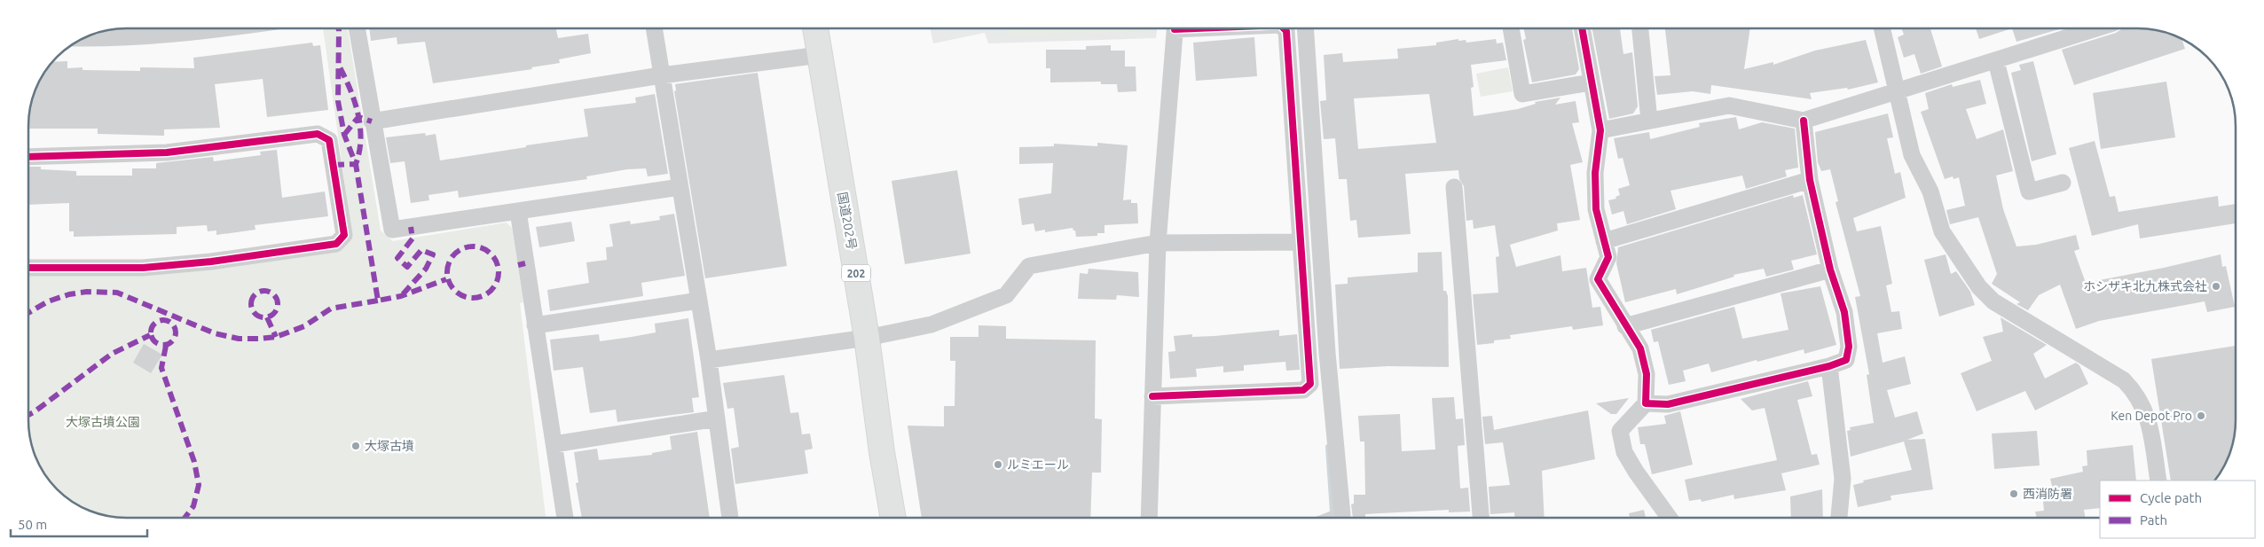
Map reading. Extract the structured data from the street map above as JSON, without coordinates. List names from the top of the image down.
{
  "streets": {
    "highway": ["国道202号", "202"]
  },
  "parks": ["大塚古墳公園"],
  "places": [
    "ホシザキ北九株式会社",
    "Ken Depot Pro",
    "大塚古墳",
    "ルミエール",
    "西消防署"
  ],
  "legend": ["Cycle path", "Path"],
  "scale_bar": "50 m"
}
